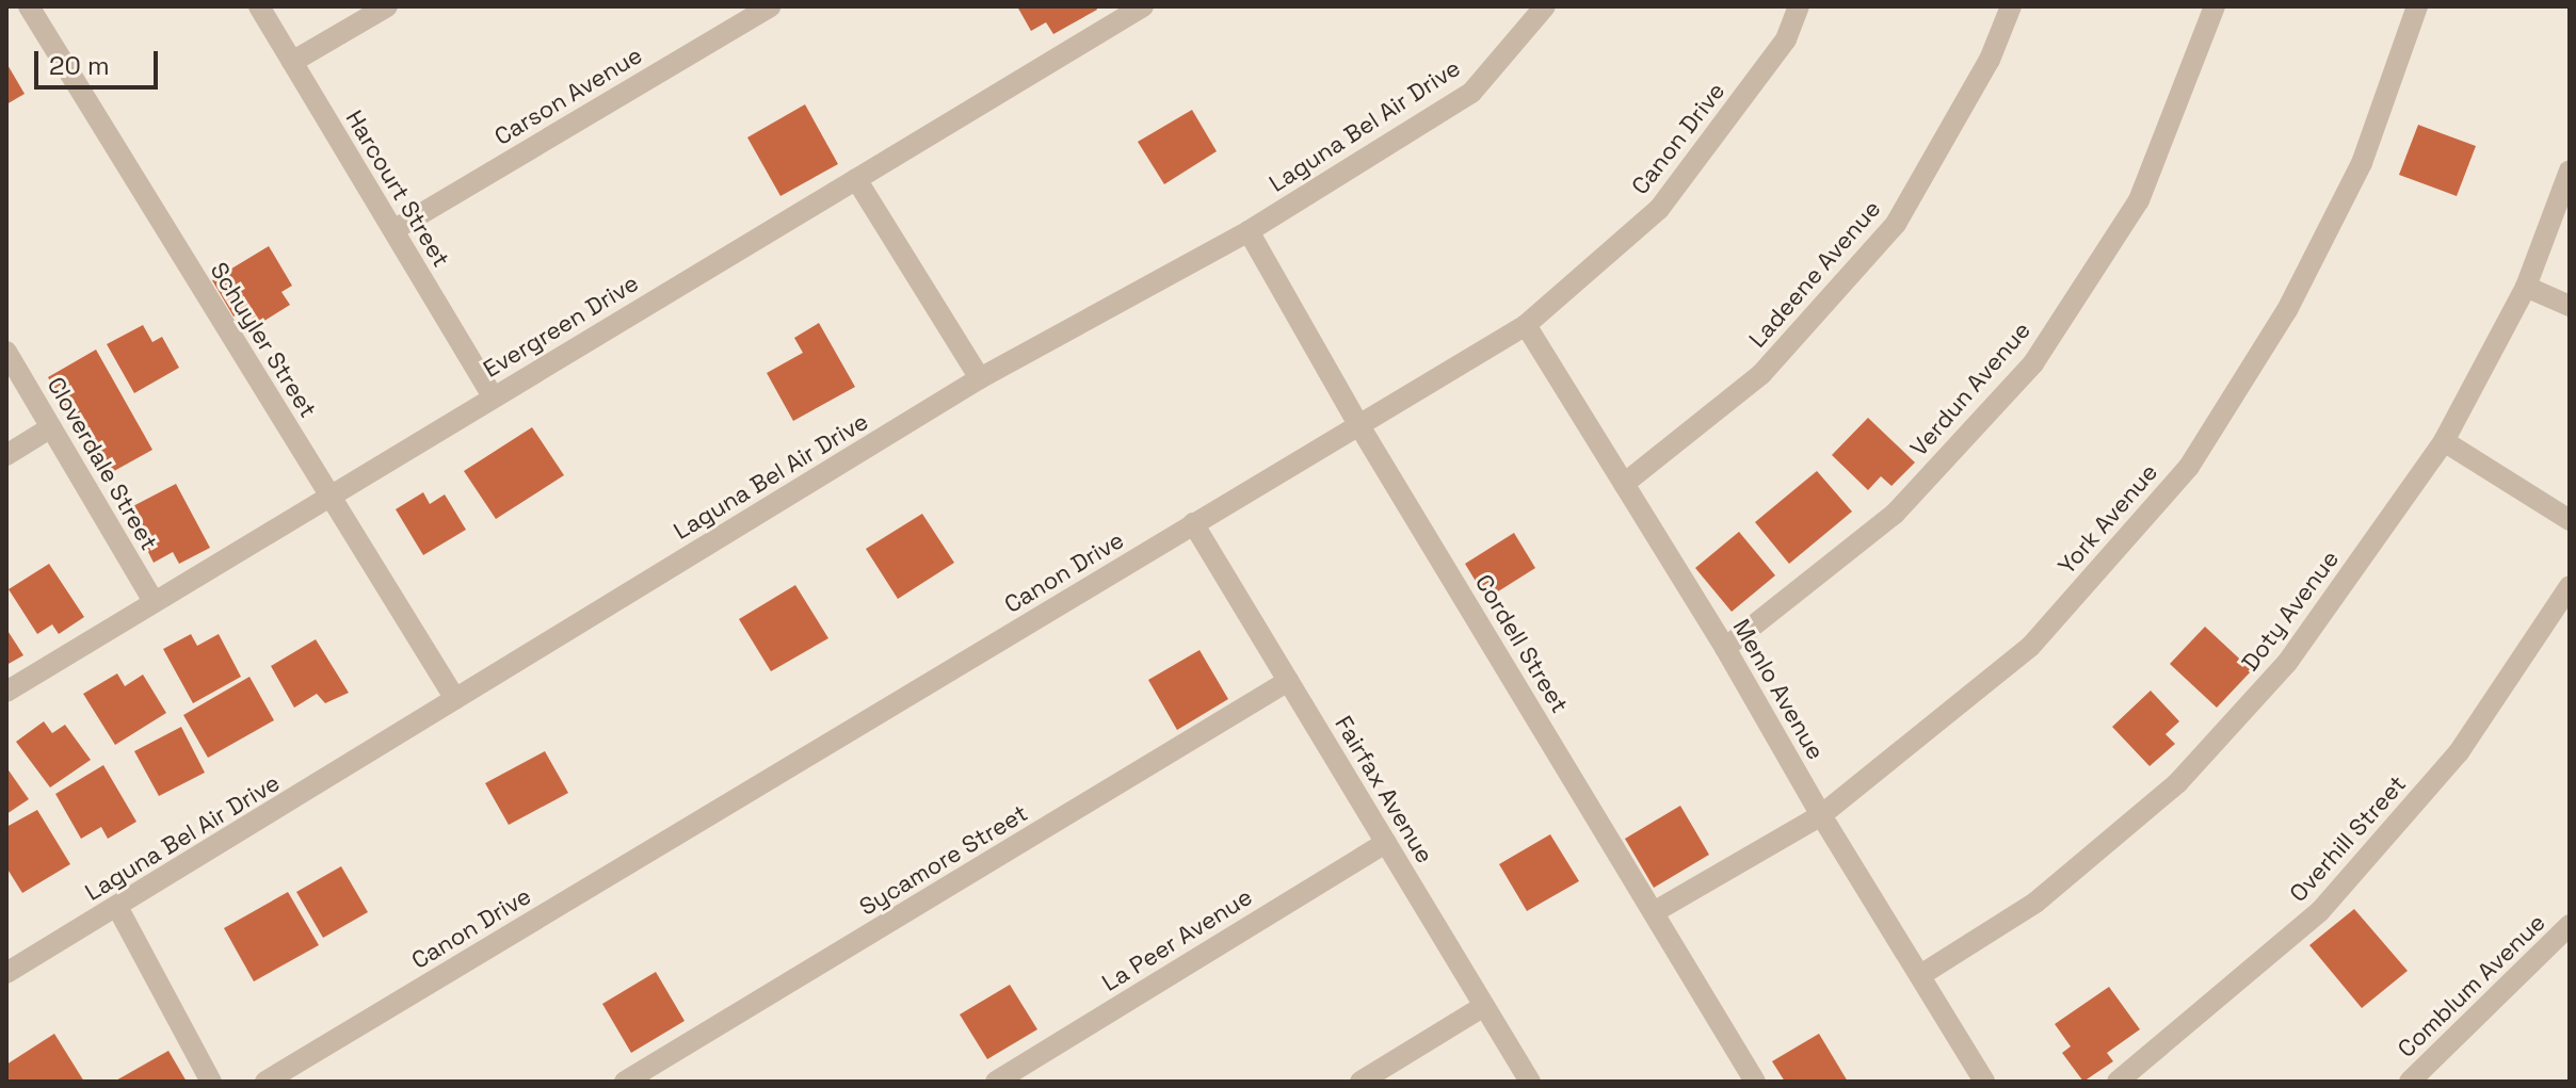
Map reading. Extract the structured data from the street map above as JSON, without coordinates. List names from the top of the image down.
{
  "streets": {
    "street": [
      "Carson Avenue",
      "Laguna Bel Air Drive",
      "Canon Drive",
      "Harcourt Street",
      "Ladeene Avenue",
      "Evergreen Drive",
      "Schuyler Street",
      "Verdun Avenue",
      "Cloverdale Street",
      "York Avenue",
      "Doty Avenue",
      "Cordell Street",
      "Menlo Avenue",
      "Fairfax Avenue",
      "Overhill Street",
      "Sycamore Street",
      "La Peer Avenue",
      "Comblum Avenue"
    ]
  },
  "crossings": [
    ["Carson Avenue", "Harcourt Street"],
    ["Laguna Bel Air Drive", "Schuyler Street"],
    ["Laguna Bel Air Drive", "Cordell Street"],
    ["Canon Drive", "Cordell Street"],
    ["Canon Drive", "Menlo Avenue"],
    ["Canon Drive", "Fairfax Avenue"],
    ["Harcourt Street", "Evergreen Drive"],
    ["Ladeene Avenue", "Menlo Avenue"],
    ["Evergreen Drive", "Schuyler Street"],
    ["Evergreen Drive", "Cloverdale Street"],
    ["Verdun Avenue", "Menlo Avenue"],
    ["York Avenue", "Cordell Street"],
    ["York Avenue", "Menlo Avenue"],
    ["Doty Avenue", "Menlo Avenue"],
    ["Fairfax Avenue", "Sycamore Street"],
    ["Fairfax Avenue", "La Peer Avenue"]
  ],
  "scale_bar": "20 m"
}
